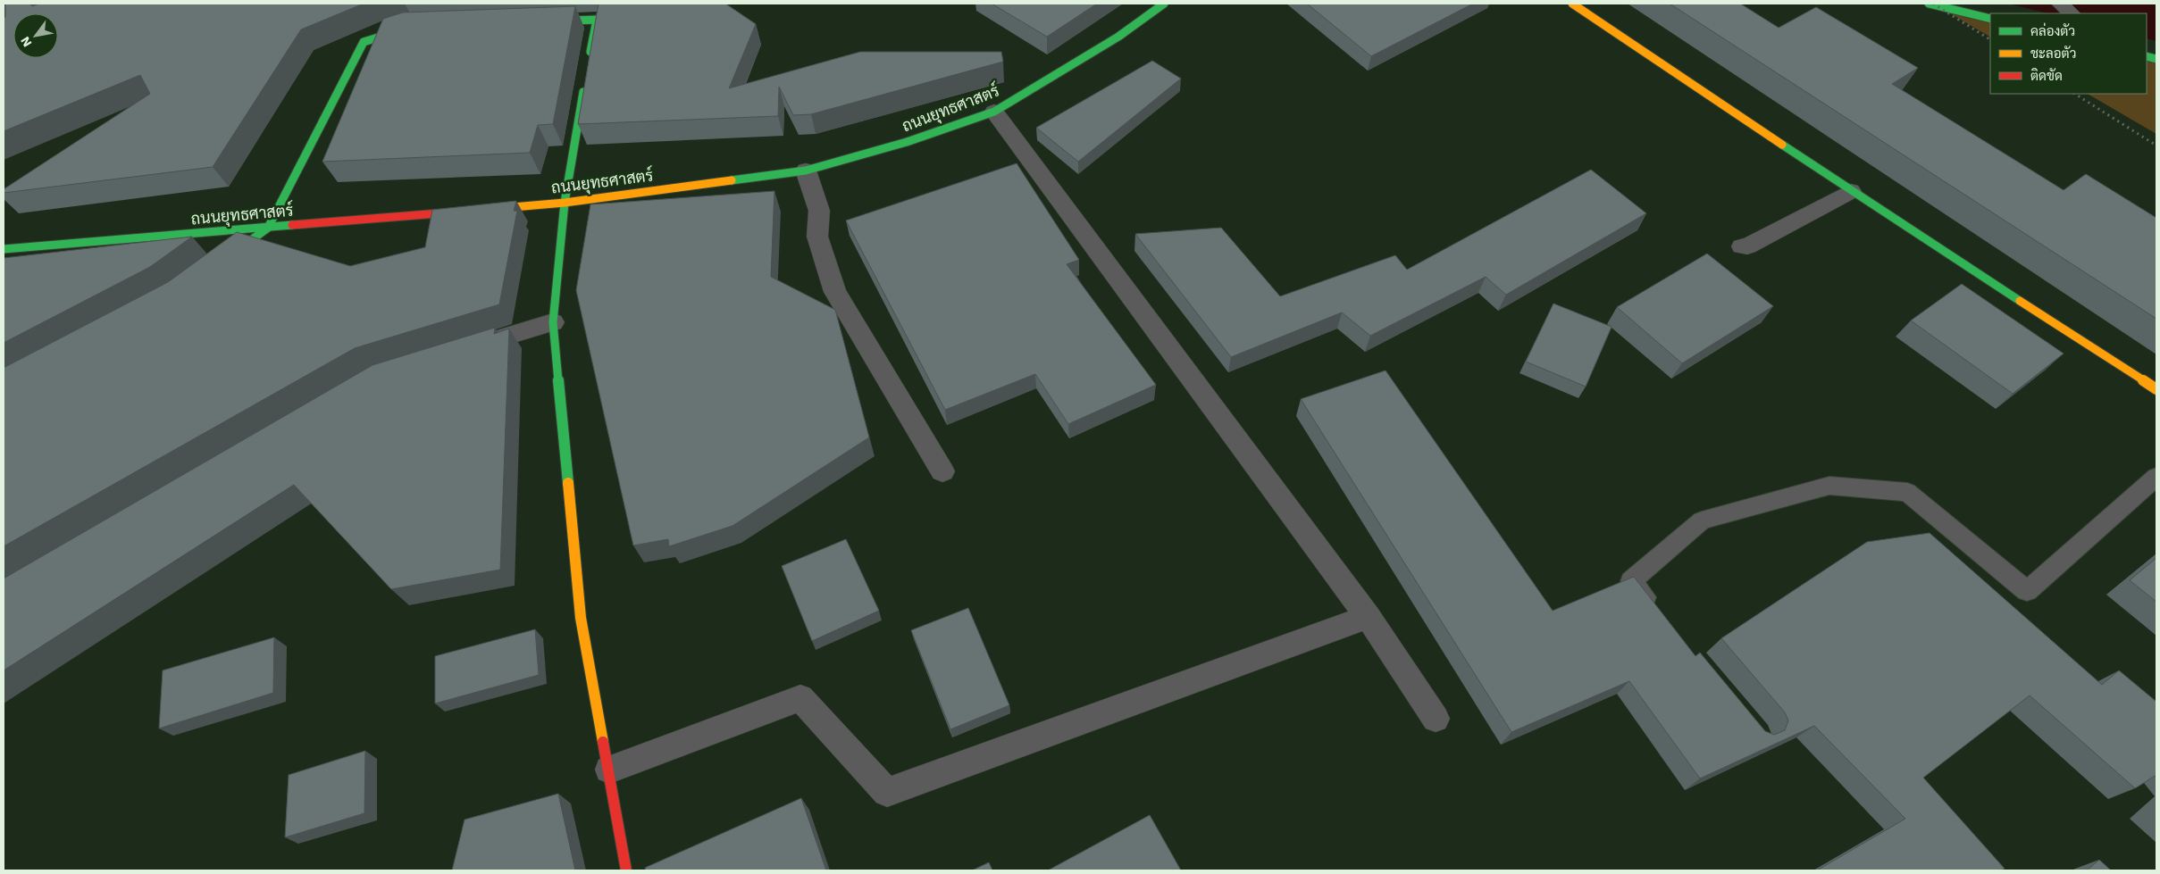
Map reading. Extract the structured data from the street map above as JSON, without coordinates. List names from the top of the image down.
{
  "streets": {
    "street": ["ถนนยุทธศาสตร์"]
  },
  "legend": ["คล่องตัว", "ชะลอตัว", "ติดขัด"],
  "north": "bottom left"
}
